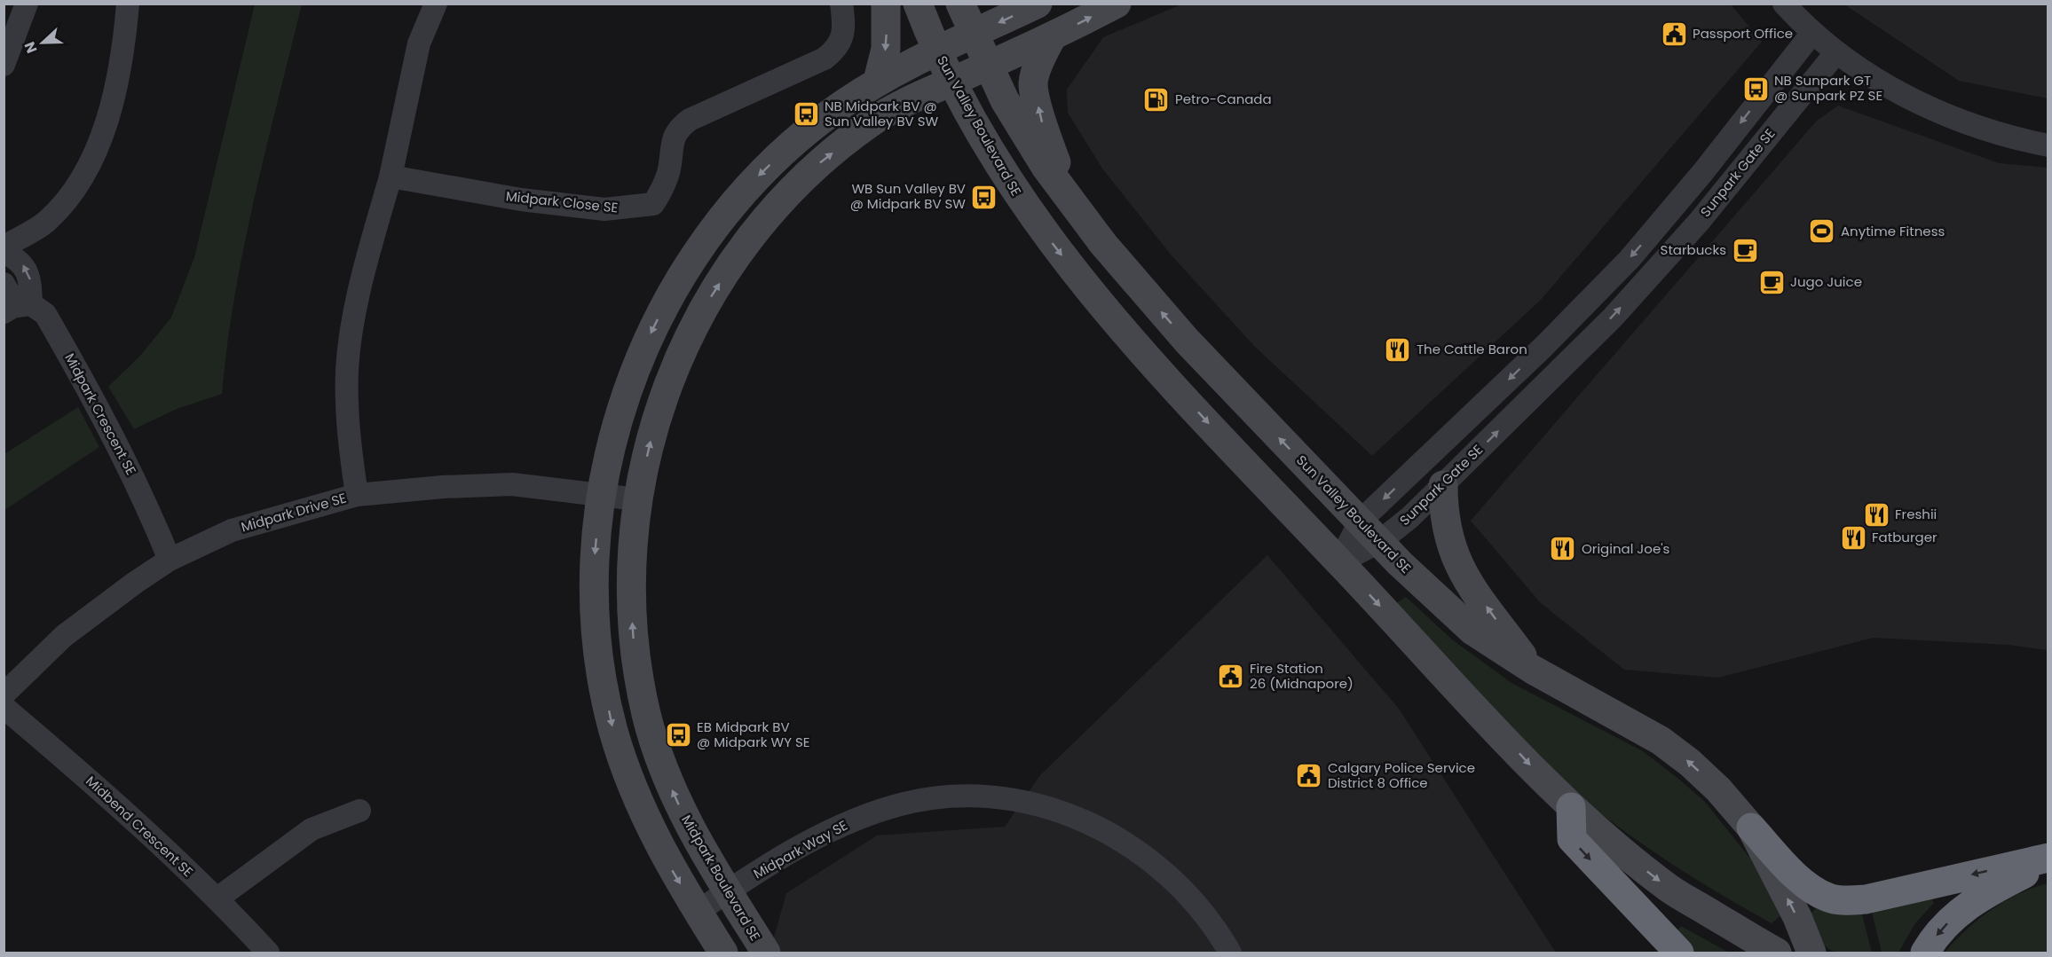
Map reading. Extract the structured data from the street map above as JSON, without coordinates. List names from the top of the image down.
{
  "streets": {
    "main road": ["Sun Valley Boulevard SE", "Midpark Boulevard SE"],
    "street": [
      "Sunpark Gate SE",
      "Midpark Close SE",
      "Midpark Crescent SE",
      "Midpark Drive SE",
      "Midbend Crescent SE",
      "Midpark Way SE"
    ]
  },
  "crossings": [
    ["Sun Valley Boulevard SE", "Sunpark Gate SE"],
    ["Sun Valley Boulevard SE", "Midpark Boulevard SE"],
    ["Midpark Crescent SE", "Midpark Drive SE"],
    ["Midpark Drive SE", "Midpark Boulevard SE"],
    ["Midpark Way SE", "Midpark Boulevard SE"]
  ],
  "places": {
    "public building": ["Passport Office", "Fire Station 26 (Midnapore)", "Calgary Police Service District 8 Office"],
    "bus stop": [
      "NB Sunpark GT @ Sunpark PZ SE",
      "NB Midpark BV @ Sun Valley BV SW",
      "WB Sun Valley BV @ Midpark BV SW",
      "EB Midpark BV @ Midpark WY SE"
    ],
    "fuel station": ["Petro-Canada"],
    "sports": ["Anytime Fitness"],
    "cafe": ["Starbucks", "Jugo Juice"],
    "restaurant": [
      "The Cattle Baron",
      "Freshii",
      "Fatburger",
      "Original Joe's"
    ]
  },
  "north": "left"
}
